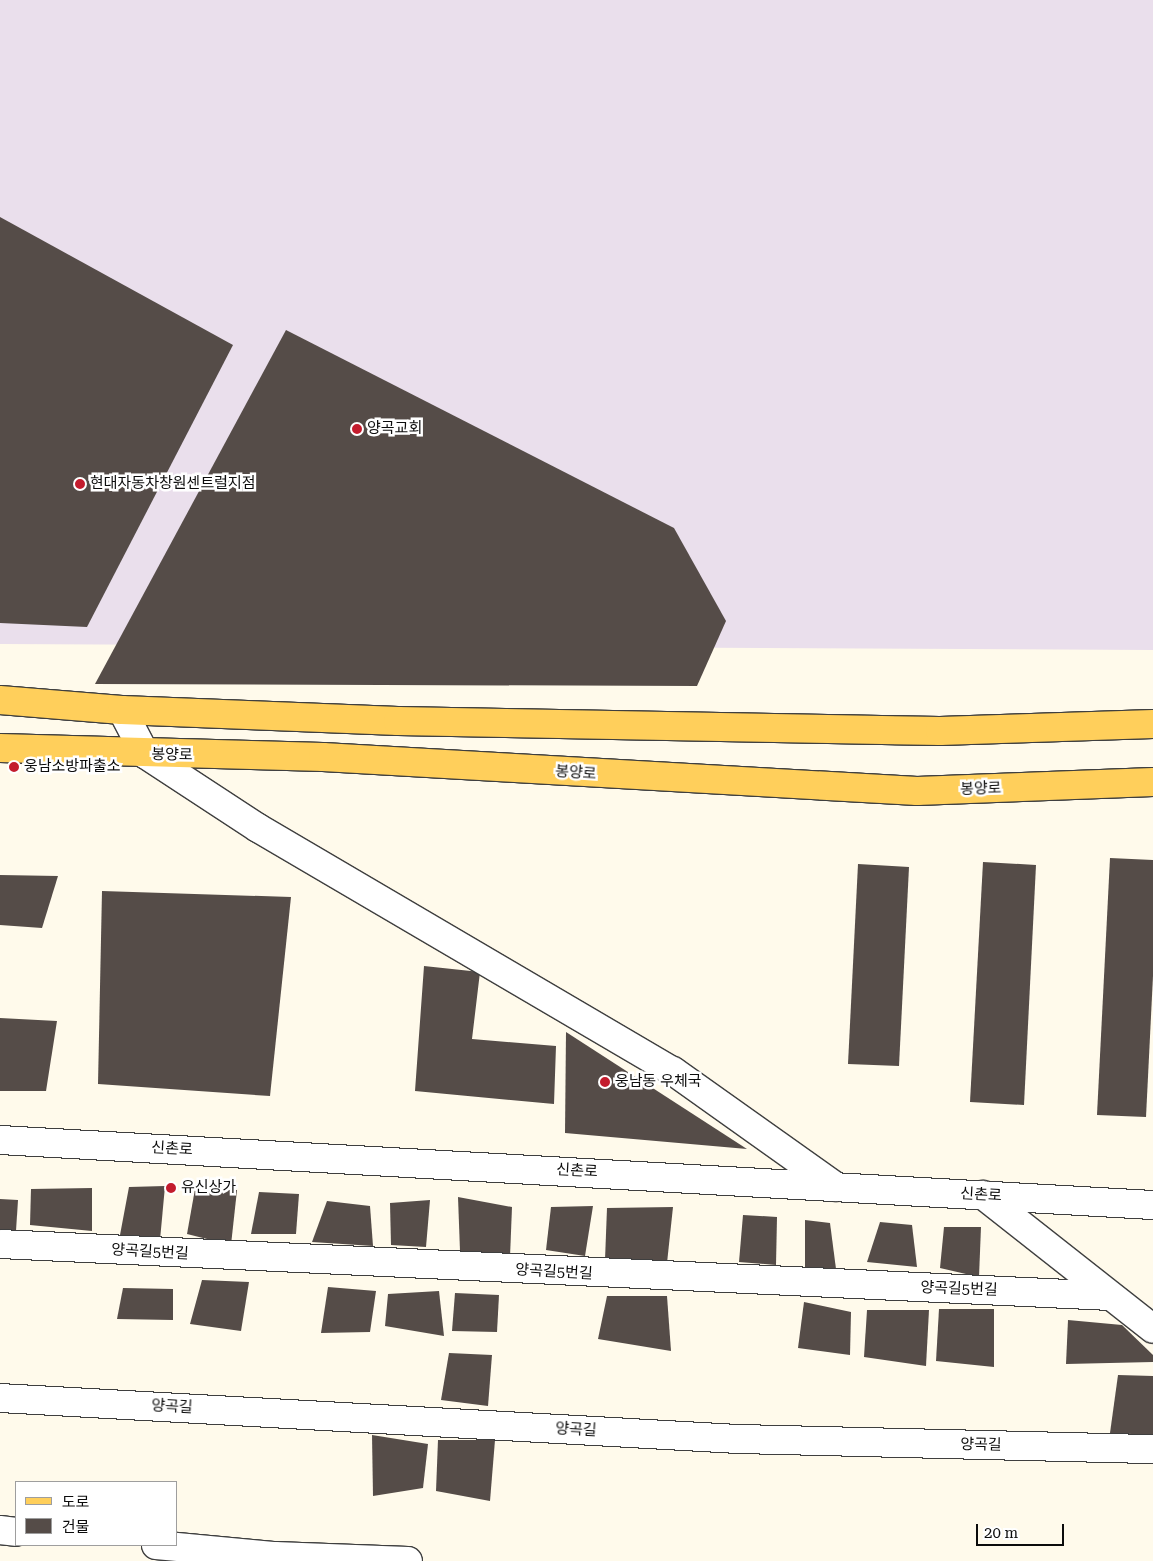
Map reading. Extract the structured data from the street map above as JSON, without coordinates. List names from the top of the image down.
{
  "streets": {
    "main road": ["봉양로"],
    "street": ["신촌로", "양곡길5번길", "양곡길"]
  },
  "places": [
    "양곡교회",
    "현대자동차창원센트럴지점",
    "웅남소방파출소",
    "웅남동 우체국",
    "유신상가"
  ],
  "legend": ["도로", "건물"],
  "scale_bar": "20 m"
}
